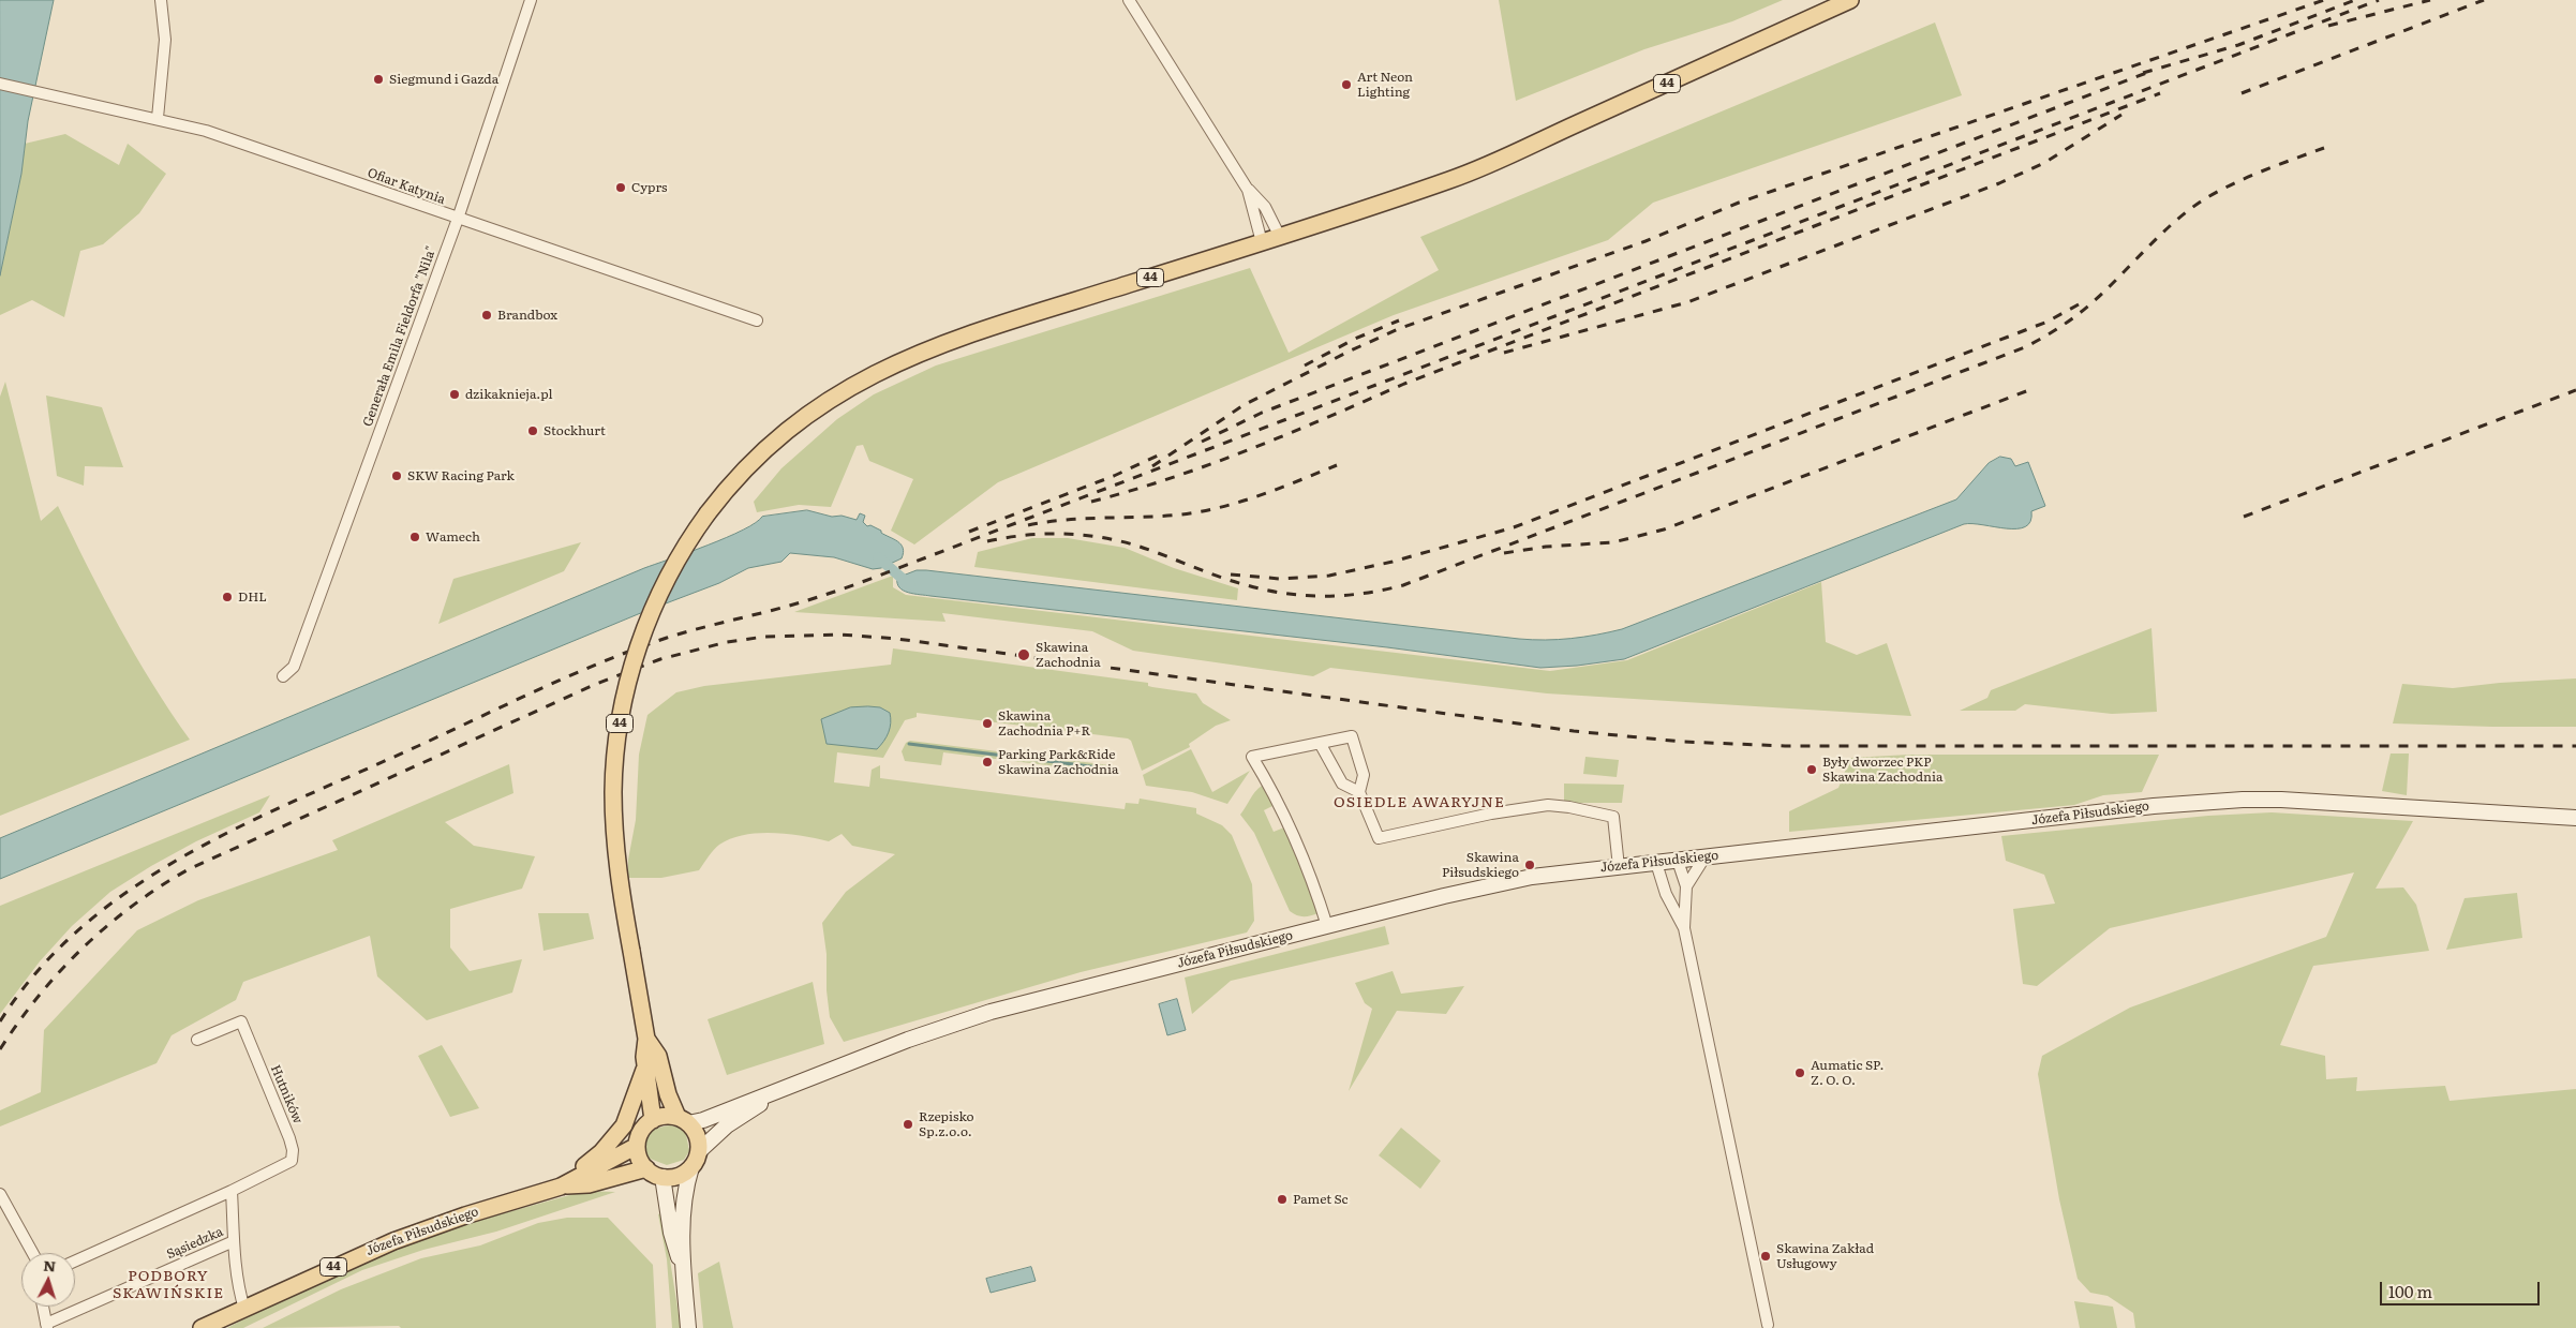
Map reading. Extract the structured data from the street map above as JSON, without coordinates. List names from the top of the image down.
{
  "streets": {
    "main road": ["44", "Józefa Piłsudskiego"],
    "street": [
      "Ofiar Katynia",
      "Generała Emila Fieldorfa \"Nila\"",
      "Hutników",
      "Sąsiedzka"
    ]
  },
  "crossings": [
    ["44", "Józefa Piłsudskiego"],
    ["Ofiar Katynia", "Generała Emila Fieldorfa \"Nila\""]
  ],
  "districts": ["OSIEDLE AWARYJNE", "PODBORY SKAWIŃSKIE"],
  "places": [
    "Siegmund i Gazda",
    "Art Neon Lighting",
    "Cyprs",
    "Brandbox",
    "dzikaknieja.pl",
    "Stockhurt",
    "SKW Racing Park",
    "Wamech",
    "DHL",
    "Skawina Zachodnia",
    "Skawina Zachodnia P+R",
    "Parking Park&Ride Skawina Zachodnia",
    "Były dworzec PKP Skawina Zachodnia",
    "Skawina Piłsudskiego",
    "Aumatic SP. Z. O. O.",
    "Rzepisko Sp.z.o.o.",
    "Pamet Sc",
    "Skawina Zakład Usługowy"
  ],
  "scale_bar": "100 m",
  "north": "top"
}
